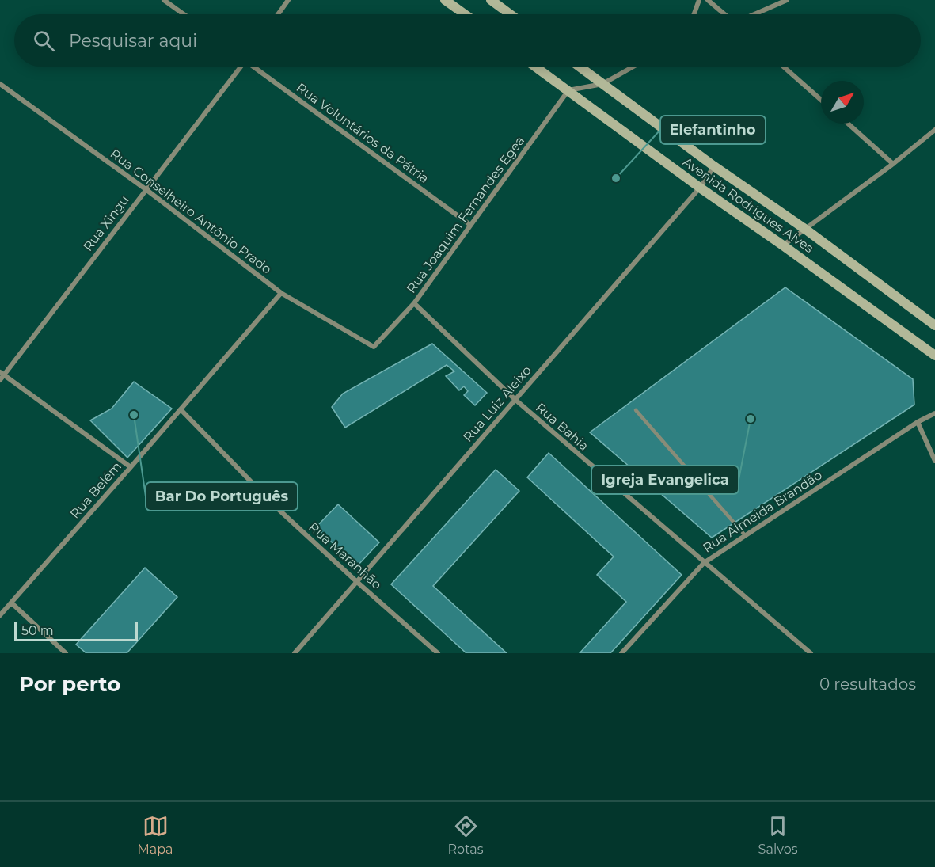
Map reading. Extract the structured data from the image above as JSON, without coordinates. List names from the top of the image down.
{
  "streets": {
    "main road": ["Avenida Rodrigues Alves"],
    "street": [
      "Rua Voluntários da Pátria",
      "Rua Conselheiro Antônio Prado",
      "Rua Joaquim Fernandes Egea",
      "Rua Xingu",
      "Rua Luiz Aleixo",
      "Rua Bahia",
      "Rua Belém",
      "Rua Almeida Brandão",
      "Rua Maranhão"
    ]
  },
  "crossings": [
    ["Rua Voluntários da Pátria", "Rua Joaquim Fernandes Egea"],
    ["Avenida Rodrigues Alves", "Rua Joaquim Fernandes Egea"],
    ["Avenida Rodrigues Alves", "Rua Luiz Aleixo"],
    ["Rua Conselheiro Antônio Prado", "Rua Joaquim Fernandes Egea"],
    ["Rua Conselheiro Antônio Prado", "Rua Xingu"],
    ["Rua Conselheiro Antônio Prado", "Rua Belém"],
    ["Rua Joaquim Fernandes Egea", "Rua Bahia"],
    ["Rua Luiz Aleixo", "Rua Bahia"],
    ["Rua Luiz Aleixo", "Rua Maranhão"],
    ["Rua Bahia", "Rua Almeida Brandão"],
    ["Rua Belém", "Rua Maranhão"]
  ],
  "places": ["Elefantinho", "Bar Do Português", "Igreja Evangelica"],
  "scale_bar": "50 m",
  "north": "top right",
  "page": {
    "search": "Pesquisar aqui",
    "scale": "50 m",
    "heading": ["Por perto", "0 resultados"],
    "nav": ["Mapa", "Rotas", "Salvos"]
  }
}
